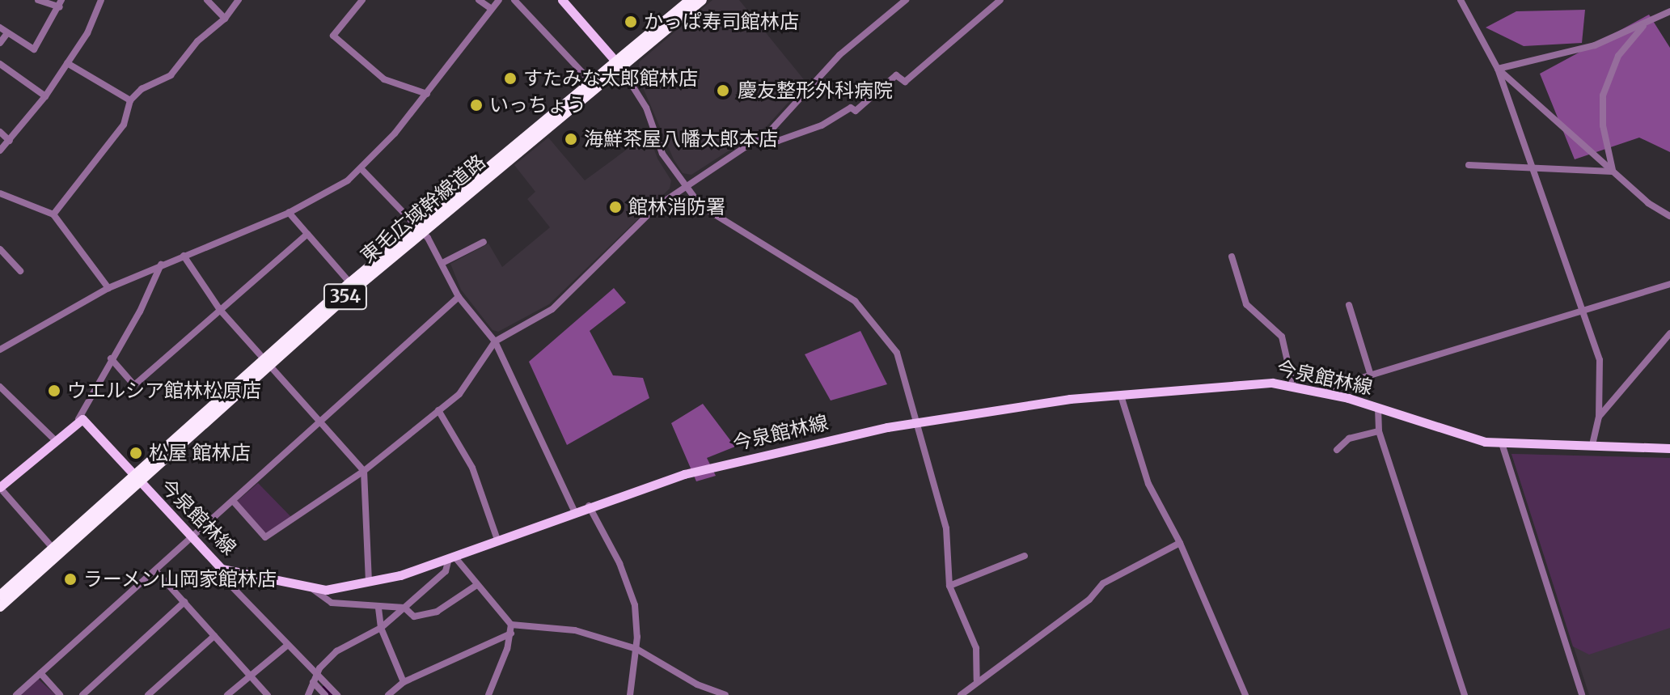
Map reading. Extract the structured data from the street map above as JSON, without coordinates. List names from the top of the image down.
{
  "streets": {
    "highway": ["東毛広域幹線道路", "354"],
    "main road": ["今泉館林線"]
  },
  "crossings": [
    ["東毛広域幹線道路", "今泉館林線"]
  ],
  "places": [
    "かっぱ寿司館林店",
    "すたみな太郎館林店",
    "慶友整形外科病院",
    "いっちょう",
    "海鮮茶屋八幡太郎本店",
    "館林消防署",
    "ウエルシア館林松原店",
    "松屋 館林店",
    "ラーメン山岡家館林店"
  ]
}
